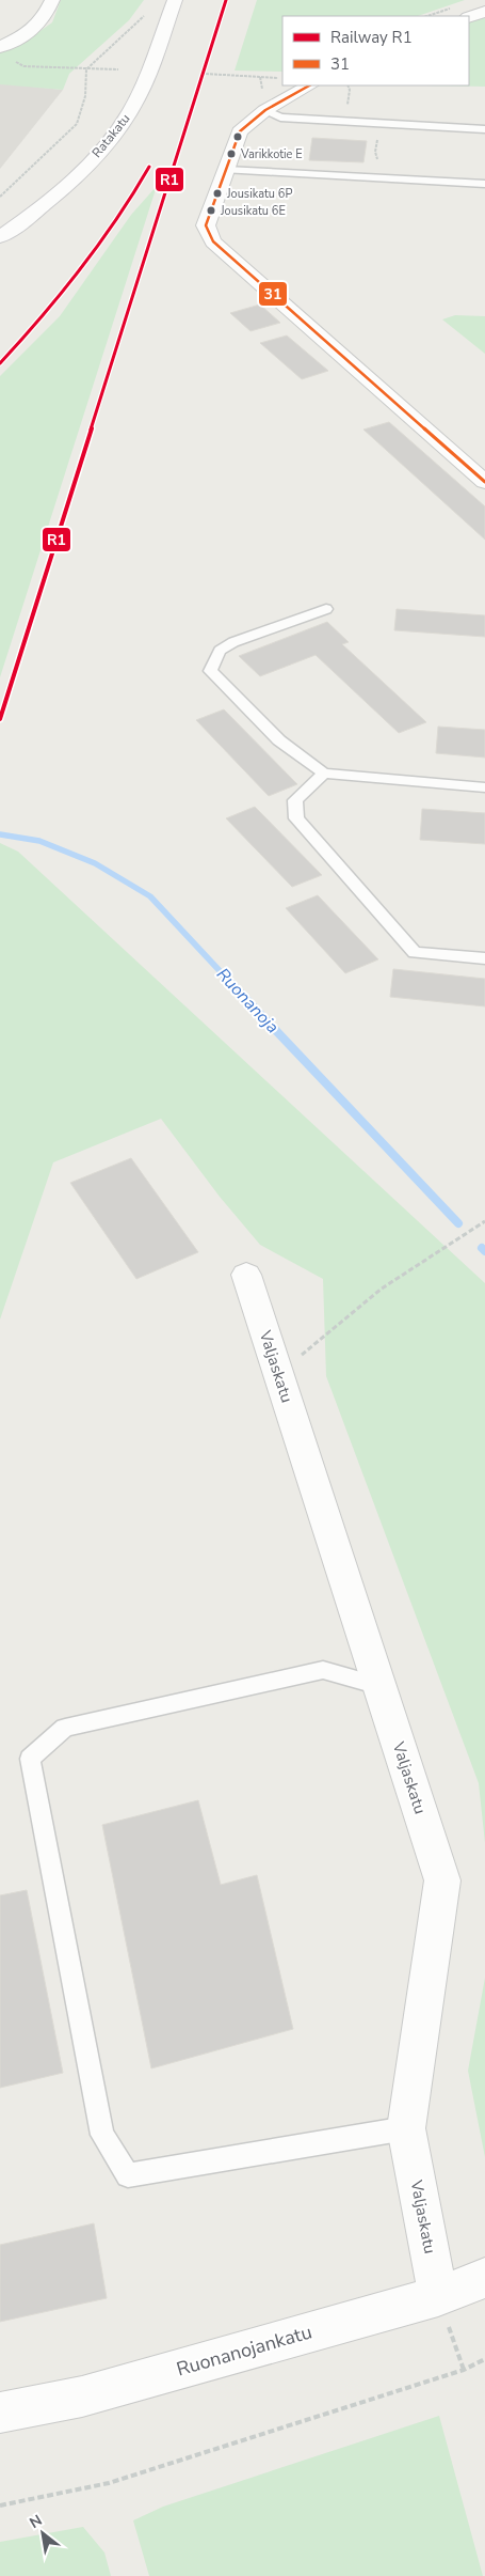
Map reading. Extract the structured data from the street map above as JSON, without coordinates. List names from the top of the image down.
{
  "streets": {
    "street": ["Ratakatu", "Valjaskatu", "Ruonanojankatu"]
  },
  "crossings": [
    ["Valjaskatu", "Ruonanojankatu"]
  ],
  "water": ["Ruonanoja"],
  "places": ["Varikkotie E", "Jousikatu 6P", "Jousikatu 6E"],
  "lines": ["rail line R1", "transit line 31"],
  "legend": ["Railway R1", "31"],
  "north": "top left"
}
